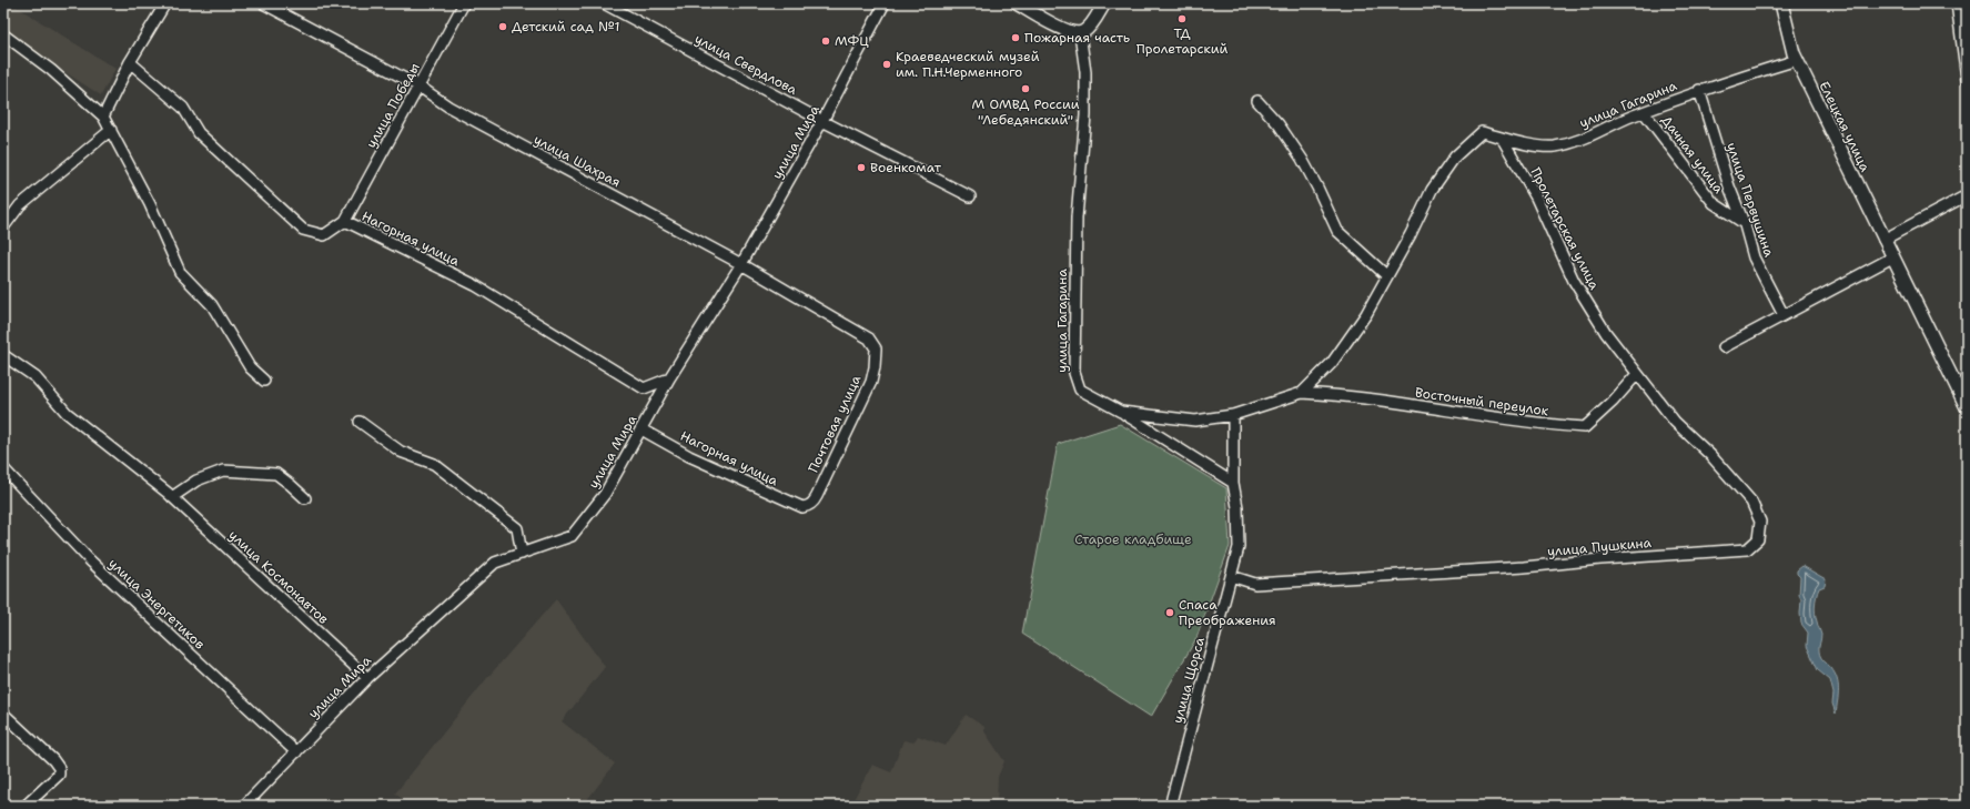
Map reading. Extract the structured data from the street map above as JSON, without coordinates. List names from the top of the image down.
{
  "streets": {
    "main road": ["Елецкая улица"],
    "street": [
      "улица Свердлова",
      "улица Гагарина",
      "улица Победы",
      "улица Мира",
      "Дачная улица",
      "улица Шахрая",
      "улица Первушина",
      "Пролетарская улица",
      "Нагорная улица",
      "Восточный переулок",
      "Почтовая улица",
      "улица Пушкина",
      "улица Космонавтов",
      "улица Энергетиков",
      "улица Щорса"
    ]
  },
  "crossings": [
    ["улица Свердлова", "улица Мира"],
    ["улица Гагарина", "Елецкая улица"],
    ["улица Гагарина", "Дачная улица"],
    ["улица Гагарина", "улица Первушина"],
    ["улица Гагарина", "Пролетарская улица"],
    ["улица Гагарина", "Восточный переулок"],
    ["улица Гагарина", "улица Щорса"],
    ["улица Победы", "улица Шахрая"],
    ["улица Победы", "Нагорная улица"],
    ["улица Мира", "улица Шахрая"],
    ["улица Мира", "Нагорная улица"],
    ["улица Мира", "улица Космонавтов"],
    ["улица Мира", "улица Энергетиков"],
    ["Дачная улица", "улица Первушина"],
    ["улица Шахрая", "Почтовая улица"],
    ["Пролетарская улица", "Восточный переулок"],
    ["Пролетарская улица", "улица Пушкина"],
    ["Нагорная улица", "Почтовая улица"],
    ["Восточный переулок", "улица Пушкина"],
    ["улица Пушкина", "улица Щорса"]
  ],
  "parks": ["Старое кладбище"],
  "places": [
    "ТД Пролетарский",
    "Детский сад №1",
    "Пожарная часть",
    "МФЦ",
    "Краеведческий музей им. П.Н.Черменного",
    "М ОМВД России \"Лебедянский\"",
    "Военкомат",
    "Спаса Преображения"
  ]
}
